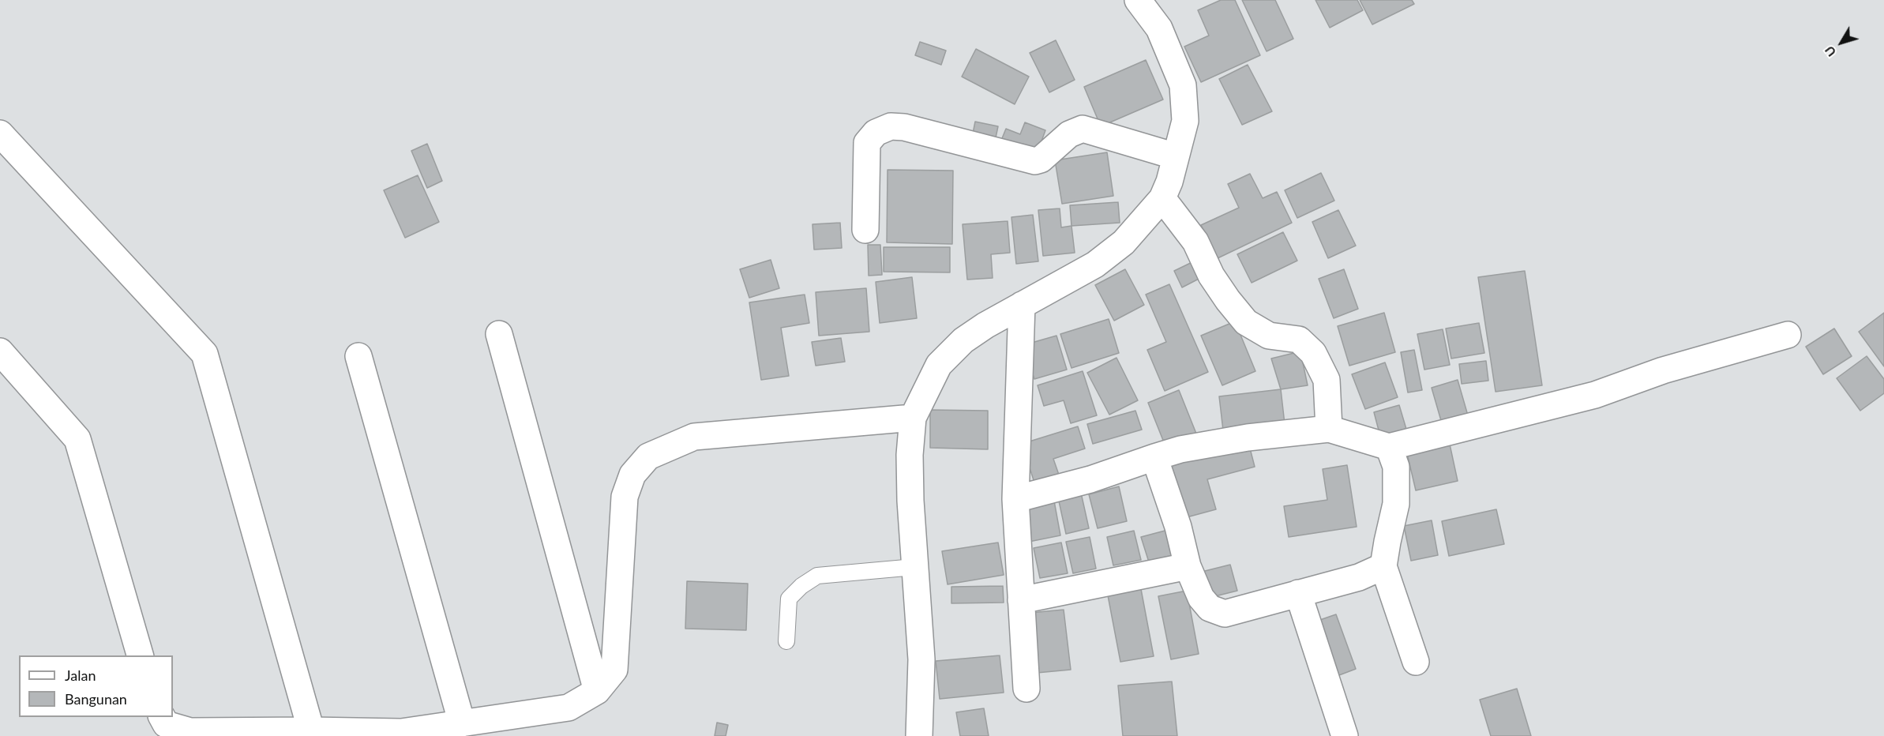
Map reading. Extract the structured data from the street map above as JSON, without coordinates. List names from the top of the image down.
{
  "legend": ["Jalan", "Bangunan"],
  "north": "bottom left"
}
